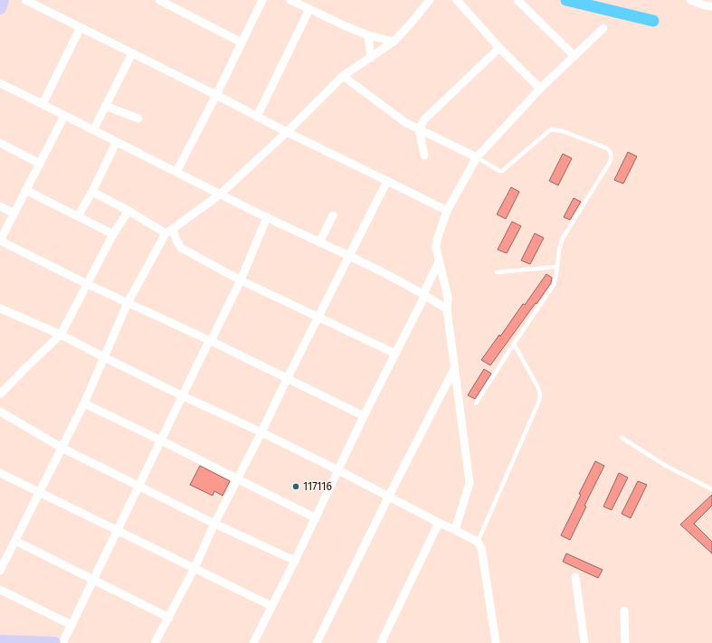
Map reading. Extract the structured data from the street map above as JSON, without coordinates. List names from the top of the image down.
{
  "places": ["117116"]
}
